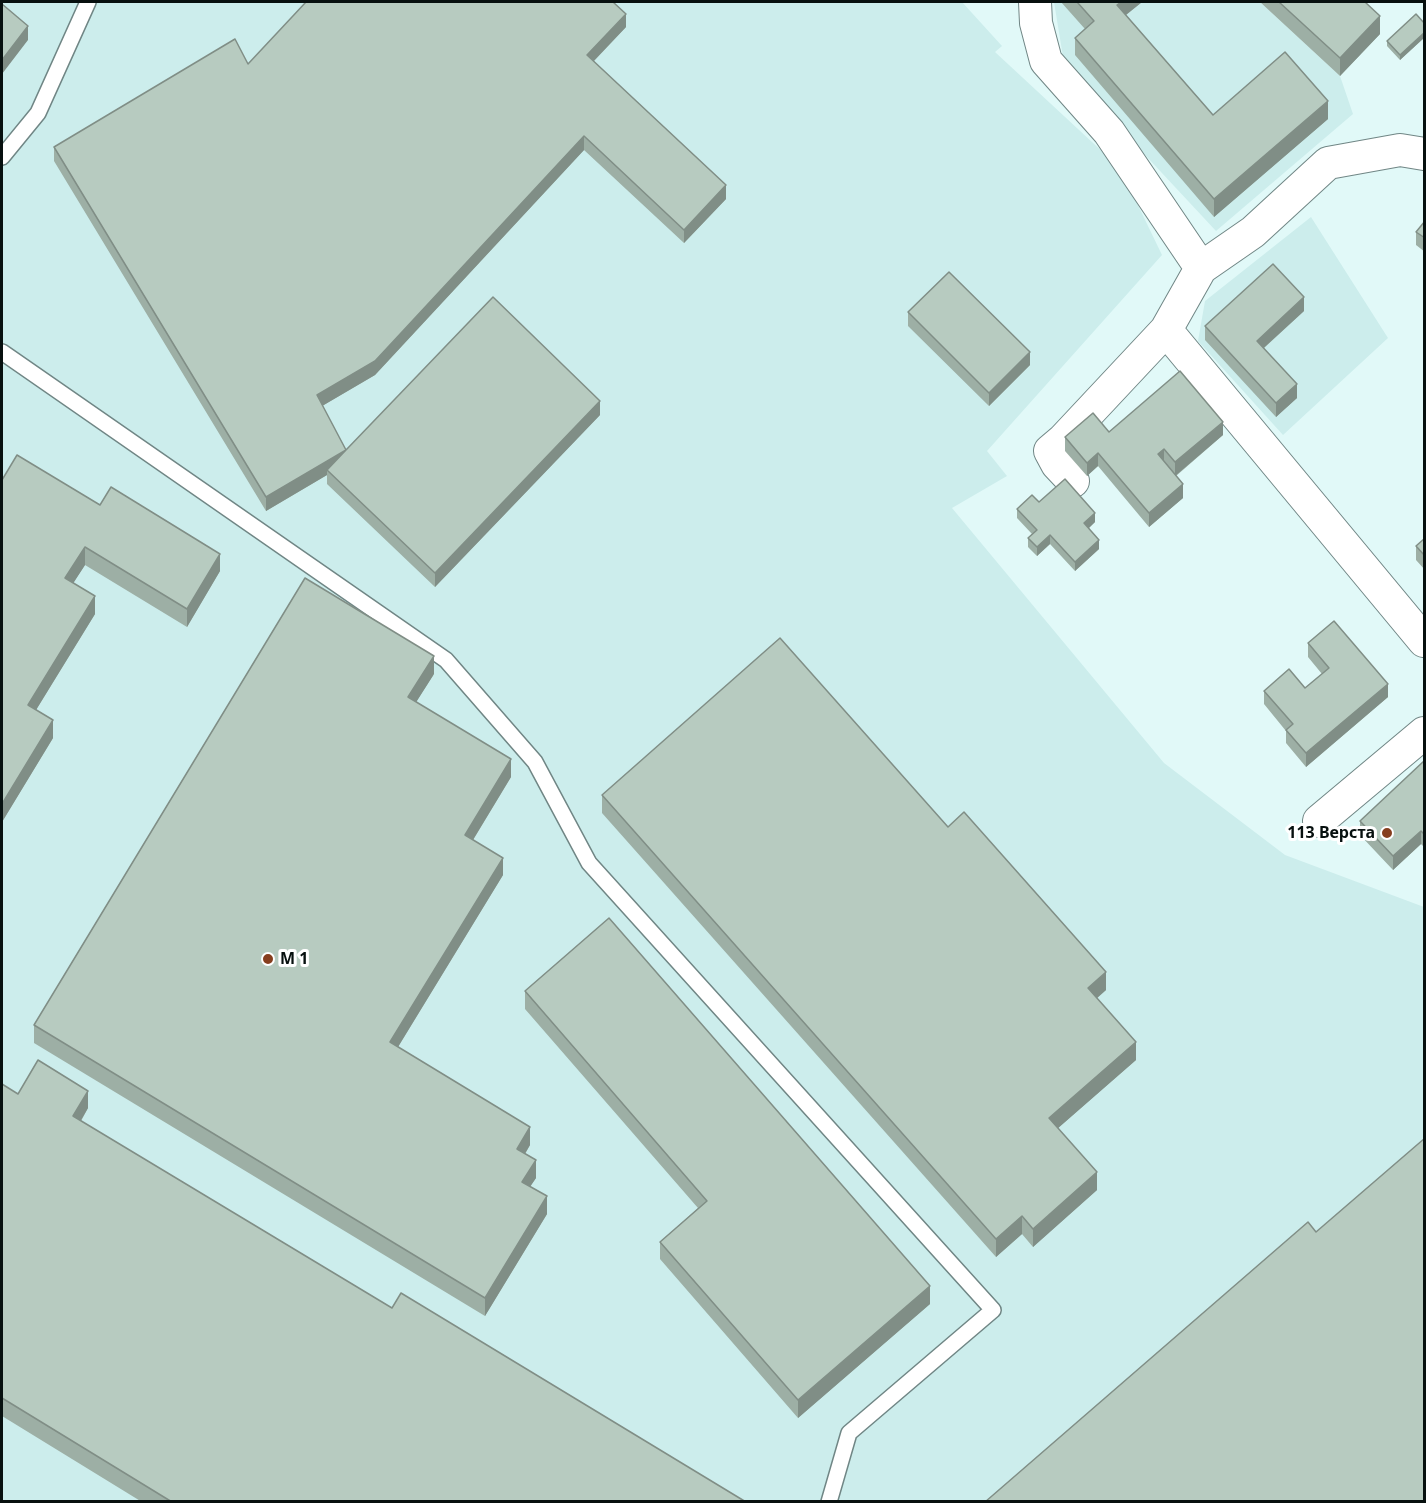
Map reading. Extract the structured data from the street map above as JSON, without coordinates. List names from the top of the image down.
{
  "places": ["113 Верста", "M 1"]
}
